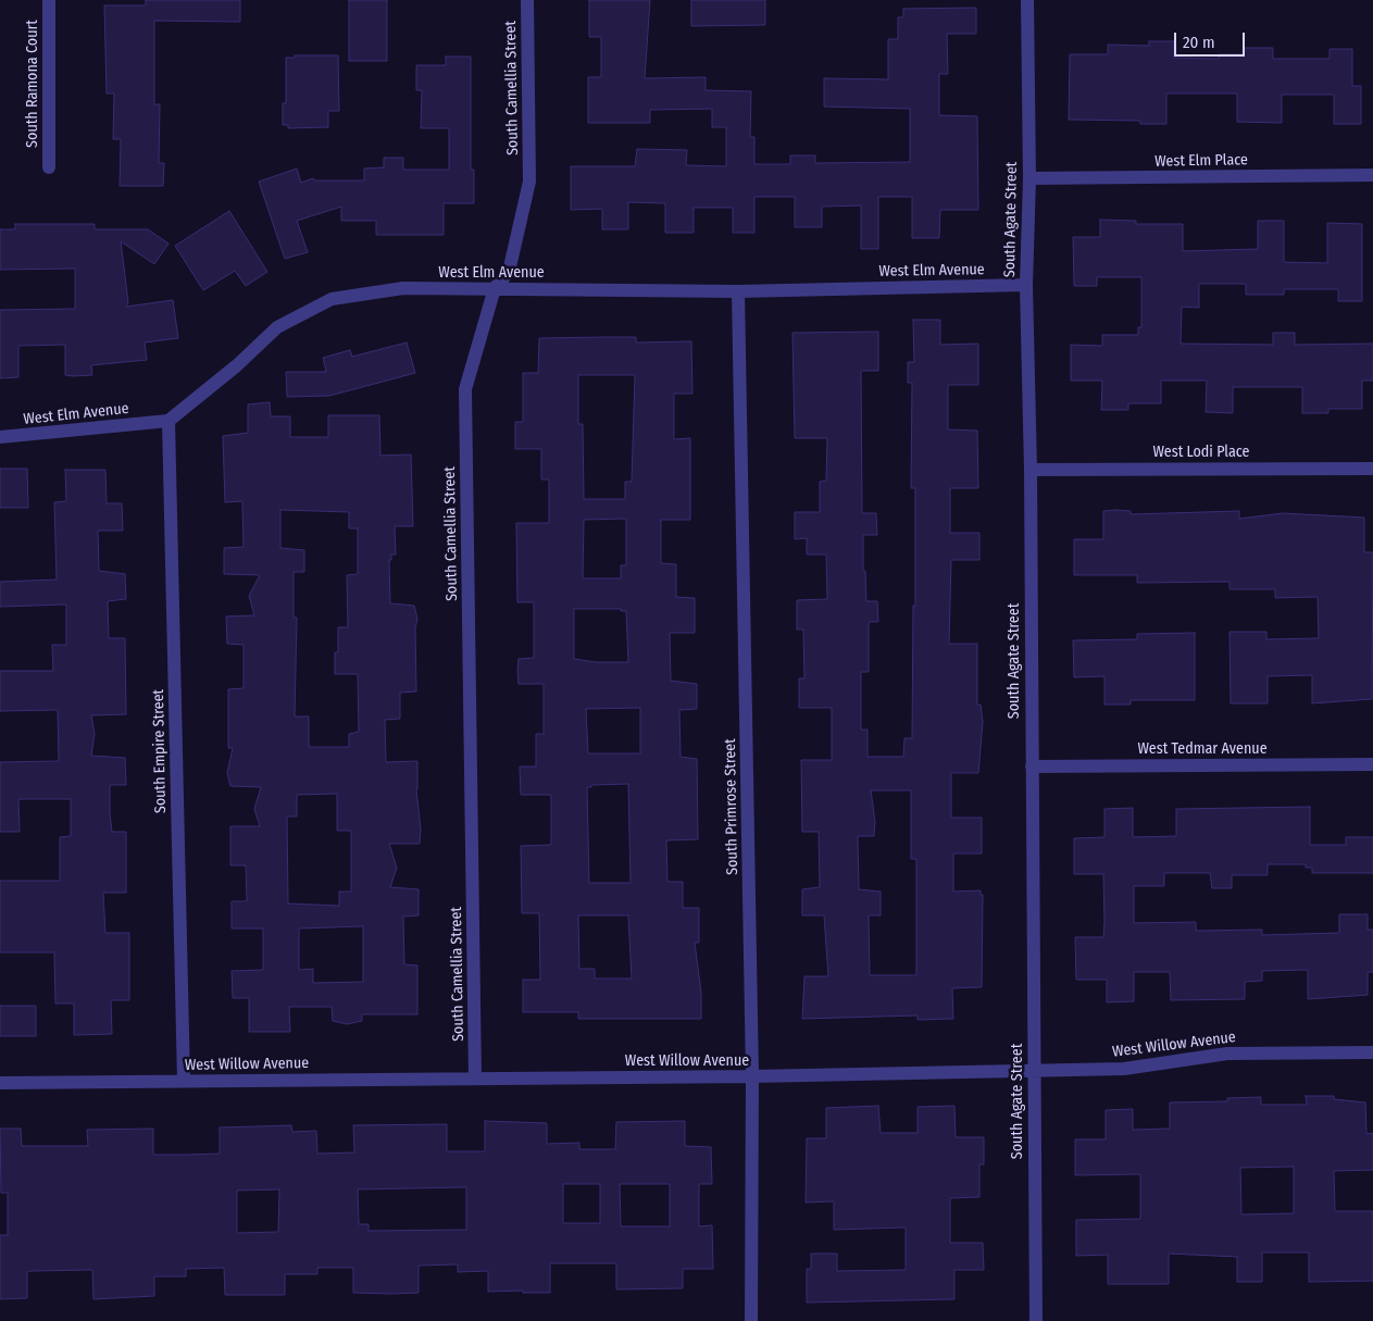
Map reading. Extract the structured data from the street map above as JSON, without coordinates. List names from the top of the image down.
{
  "streets": {
    "street": [
      "South Ramona Court",
      "South Camellia Street",
      "West Elm Place",
      "South Agate Street",
      "West Elm Avenue",
      "West Lodi Place",
      "West Tedmar Avenue",
      "South Empire Street",
      "South Primrose Street",
      "West Willow Avenue"
    ]
  },
  "crossings": [
    ["South Camellia Street", "West Elm Avenue"],
    ["South Camellia Street", "West Willow Avenue"],
    ["West Elm Place", "South Agate Street"],
    ["South Agate Street", "West Elm Avenue"],
    ["South Agate Street", "West Lodi Place"],
    ["South Agate Street", "West Tedmar Avenue"],
    ["South Agate Street", "West Willow Avenue"],
    ["West Elm Avenue", "South Empire Street"],
    ["West Elm Avenue", "South Primrose Street"],
    ["South Empire Street", "West Willow Avenue"],
    ["South Primrose Street", "West Willow Avenue"]
  ],
  "scale_bar": "20 m"
}
